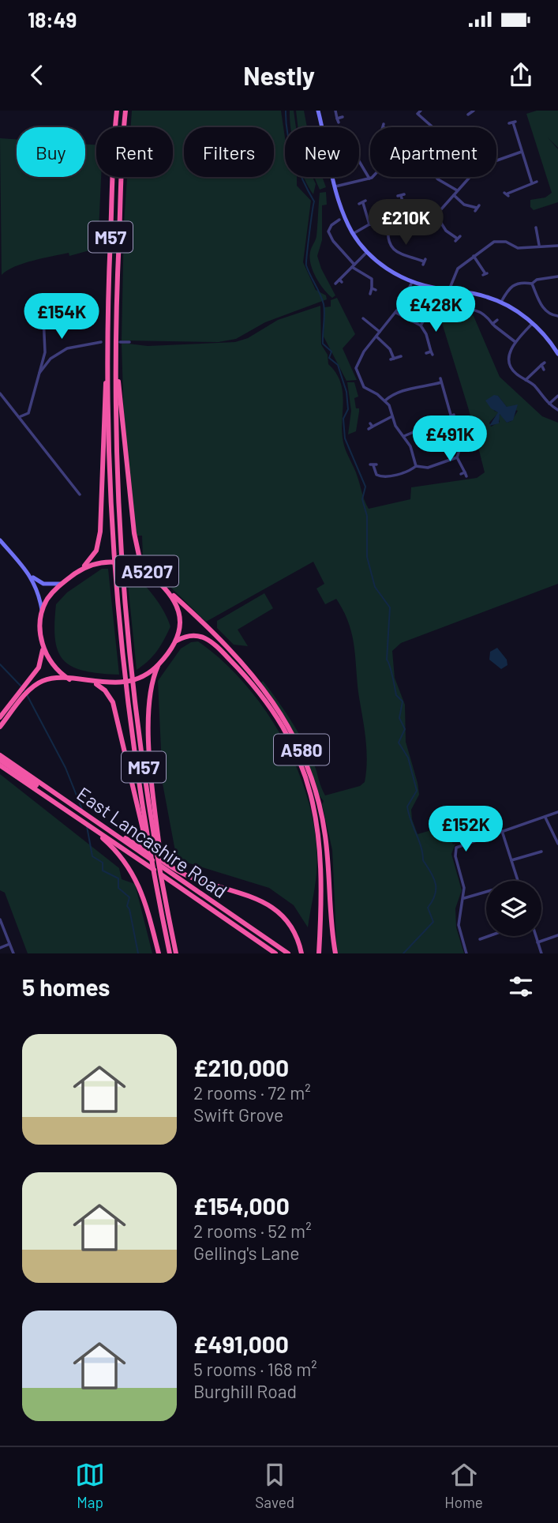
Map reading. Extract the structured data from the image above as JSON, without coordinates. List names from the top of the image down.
{
  "streets": {
    "highway": [
      "M57",
      "A5207",
      "A580",
      "East Lancashire Road"
    ]
  },
  "crossings": [
    ["A5207", "A580"]
  ],
  "page": {
    "status": "18:49",
    "header": "Nestly",
    "chip": [
      "Buy",
      "Rent",
      "Filters",
      "New",
      "Apartment"
    ],
    "price": [
      "£210K",
      "£428K",
      "£154K",
      "£491K",
      "£152K"
    ],
    "heading": "5 homes",
    "list": [
      {
        "name": "£210,000",
        "note": "2 rooms · 72 m² · Swift Grove"
      },
      {
        "name": "£154,000",
        "note": "2 rooms · 52 m² · Gelling's Lane"
      },
      {
        "name": "£491,000",
        "note": "5 rooms · 168 m² · Burghill Road"
      }
    ],
    "tabs": ["Map", "Saved", "Home"]
  }
}
